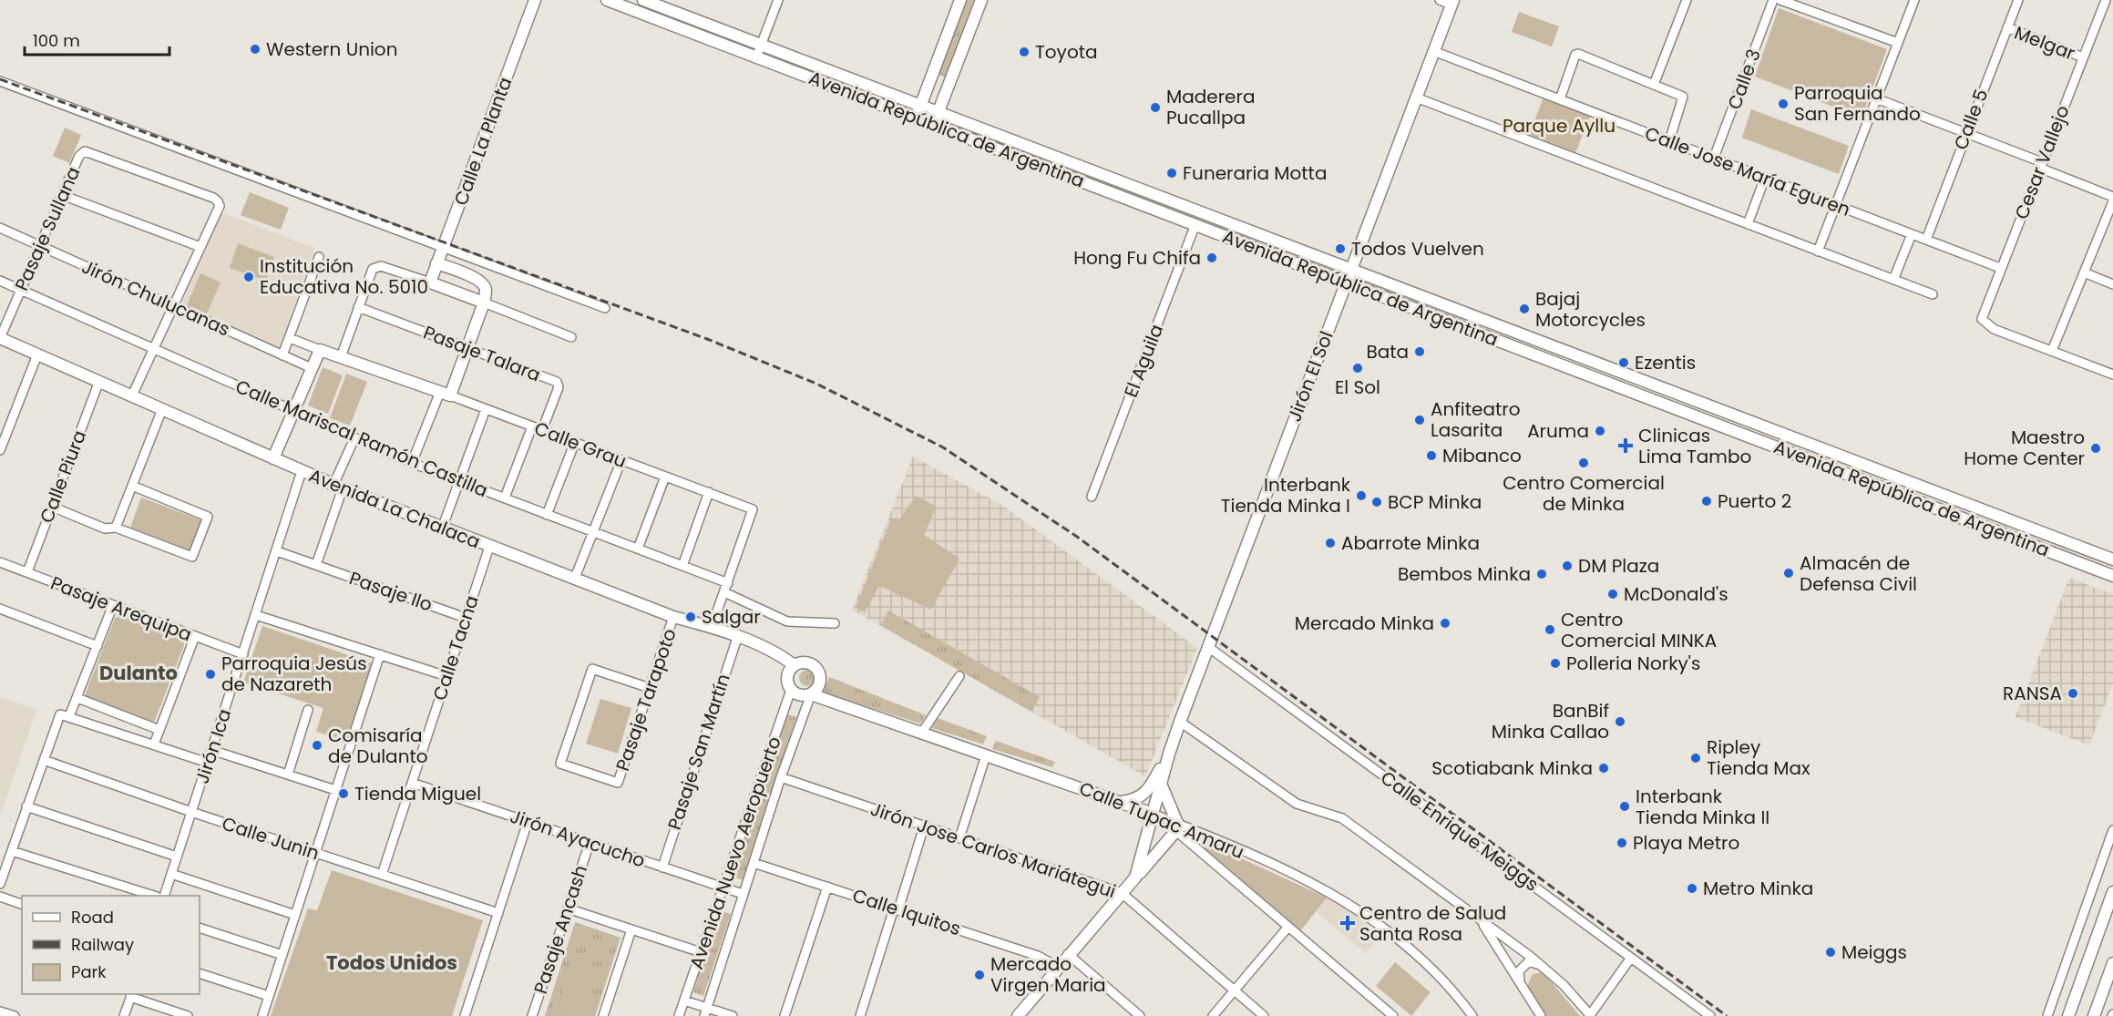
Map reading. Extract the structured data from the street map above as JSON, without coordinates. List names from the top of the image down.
{
  "streets": {
    "main road": [
      "Avenida República de Argentina",
      "Calle La Planta",
      "Jirón El Sol",
      "Calle Grau",
      "Avenida La Chalaca",
      "Calle Tupac Amaru"
    ],
    "street": [
      "Melgar",
      "Calle 3",
      "Calle 5",
      "Cesar Vallejo",
      "Calle Jose María Eguren",
      "Pasaje Sullana",
      "Jirón Chulucanas",
      "Pasaje Talara",
      "El Aguila",
      "Calle Mariscal Ramón Castilla",
      "Calle Piura",
      "Pasaje Ilo",
      "Pasaje Arequipa",
      "Calle Tacna",
      "Pasaje Tarapoto",
      "Jirón Ica",
      "Pasaje San Martín",
      "Calle Enrique Meiggs",
      "Calle Junin",
      "Jirón Ayacucho",
      "Jirón Jose Carlos Mariátegui",
      "Avenida Nuevo Aeropuerto",
      "Calle Iquitos",
      "Pasaje Ancash"
    ]
  },
  "crossings": [
    ["Melgar", "Calle 5"],
    ["Melgar", "Cesar Vallejo"],
    ["Calle 3", "Calle Jose María Eguren"],
    ["Calle 5", "Calle Jose María Eguren"],
    ["Avenida República de Argentina", "El Aguila"],
    ["Avenida República de Argentina", "Jirón El Sol"],
    ["Cesar Vallejo", "Calle Jose María Eguren"],
    ["Calle Jose María Eguren", "Jirón El Sol"],
    ["Pasaje Sullana", "Jirón Chulucanas"],
    ["Pasaje Sullana", "Calle Mariscal Ramón Castilla"],
    ["Pasaje Sullana", "Avenida La Chalaca"],
    ["Pasaje Talara", "Calle Grau"],
    ["Jirón El Sol", "Calle Tupac Amaru"],
    ["Jirón El Sol", "Calle Enrique Meiggs"],
    ["Calle Mariscal Ramón Castilla", "Calle Grau"],
    ["Calle Grau", "Avenida La Chalaca"],
    ["Calle Piura", "Avenida La Chalaca"],
    ["Calle Piura", "Pasaje Arequipa"],
    ["Avenida La Chalaca", "Calle Tacna"],
    ["Avenida La Chalaca", "Pasaje Tarapoto"],
    ["Avenida La Chalaca", "Jirón Ica"],
    ["Avenida La Chalaca", "Pasaje San Martín"],
    ["Avenida La Chalaca", "Calle Tupac Amaru"],
    ["Avenida La Chalaca", "Avenida Nuevo Aeropuerto"],
    ["Pasaje Ilo", "Calle Tacna"],
    ["Pasaje Ilo", "Jirón Ica"],
    ["Pasaje Arequipa", "Jirón Ica"],
    ["Calle Tacna", "Calle Junin"],
    ["Calle Tacna", "Jirón Ayacucho"],
    ["Jirón Ica", "Calle Junin"],
    ["Pasaje San Martín", "Jirón Ayacucho"],
    ["Calle Tupac Amaru", "Avenida Nuevo Aeropuerto"],
    ["Jirón Ayacucho", "Avenida Nuevo Aeropuerto"],
    ["Jirón Ayacucho", "Pasaje Ancash"],
    ["Jirón Jose Carlos Mariátegui", "Avenida Nuevo Aeropuerto"],
    ["Avenida Nuevo Aeropuerto", "Calle Iquitos"]
  ],
  "districts": ["Dulanto", "Todos Unidos"],
  "parks": ["Parque Ayllu"],
  "places": {
    "other": [
      "Western Union",
      "Toyota",
      "Parroquia San Fernando",
      "Maderera Pucallpa",
      "Funeraria Motta",
      "Todos Vuelven",
      "Hong Fu Chifa",
      "Institución Educativa No. 5010",
      "Bajaj Motorcycles",
      "Bata",
      "Ezentis",
      "El Sol",
      "Anfiteatro Lasarita",
      "Aruma",
      "Maestro Home Center",
      "Mibanco",
      "Centro Comercial de Minka",
      "Interbank Tienda Minka I",
      "Puerto 2",
      "BCP Minka",
      "Abarrote Minka",
      "DM Plaza",
      "Almacén de Defensa Civil",
      "Bembos Minka",
      "McDonald's",
      "Salgar",
      "Mercado Minka",
      "Centro Comercial MINKA",
      "Polleria Norky's",
      "Parroquia Jesús de Nazareth",
      "RANSA",
      "BanBif Minka Callao",
      "Comisaría de Dulanto",
      "Ripley Tienda Max",
      "Scotiabank Minka",
      "Tienda Miguel",
      "Interbank Tienda Minka II",
      "Playa Metro",
      "Metro Minka",
      "Meiggs",
      "Mercado Virgen Maria"
    ],
    "health": ["Clinicas Lima Tambo", "Centro de Salud Santa Rosa"]
  },
  "legend": ["Road", "Railway", "Park"],
  "scale_bar": "100 m"
}
